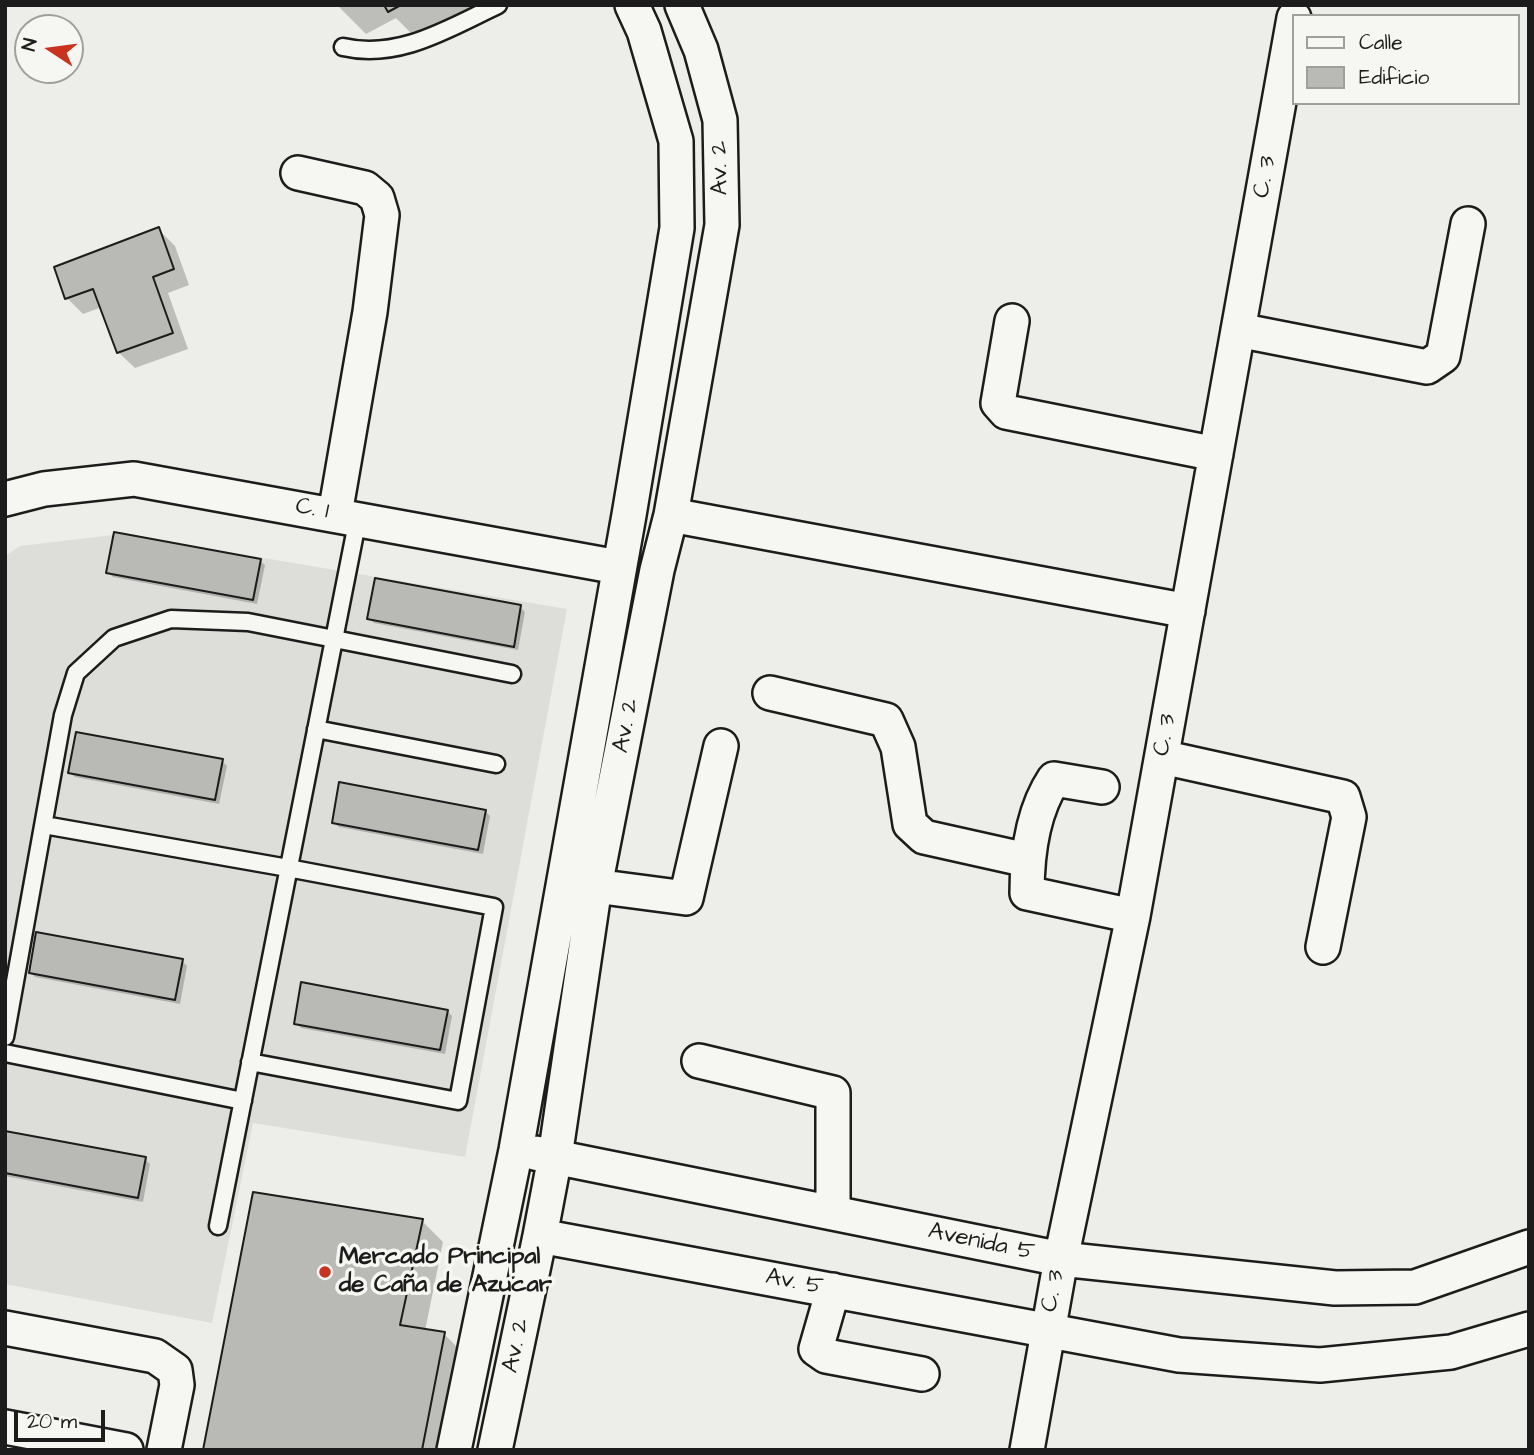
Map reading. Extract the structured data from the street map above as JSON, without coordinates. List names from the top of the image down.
{
  "streets": {
    "street": [
      "Av. 2",
      "C. 3",
      "C. 1",
      "Avenida 5",
      "Av. 5"
    ]
  },
  "crossings": [
    ["Av. 2", "C. 1"],
    ["Av. 2", "Avenida 5"],
    ["Av. 2", "Av. 5"],
    ["C. 3", "Avenida 5"],
    ["C. 3", "Av. 5"]
  ],
  "places": ["Mercado Principal de Caña de Azucar"],
  "legend": ["Calle", "Edificio"],
  "scale_bar": "20 m",
  "north": "left"
}
